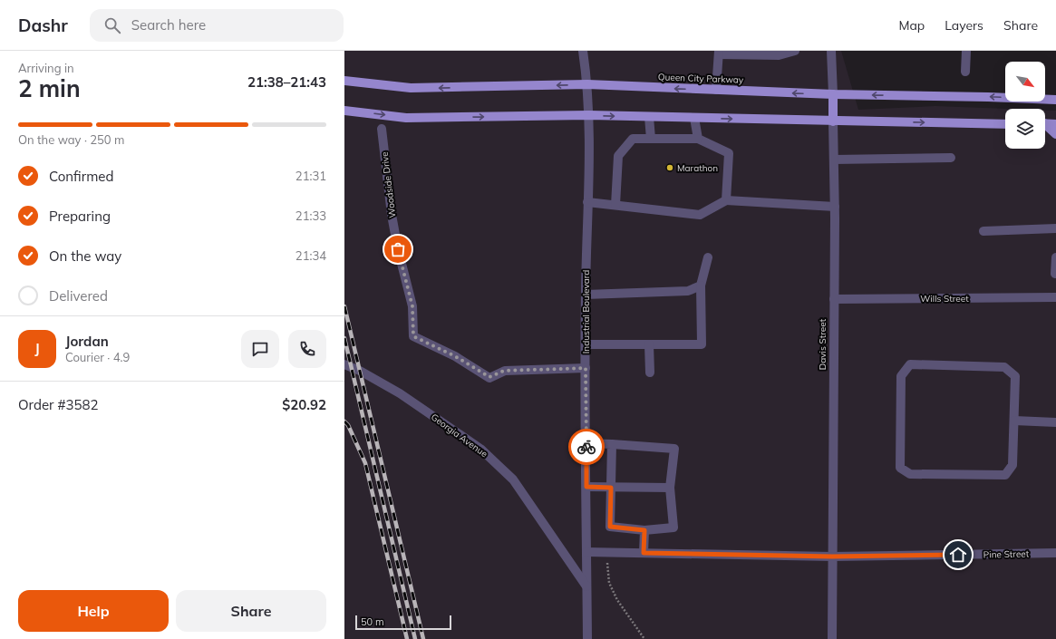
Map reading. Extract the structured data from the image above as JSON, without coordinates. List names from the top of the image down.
{
  "streets": {
    "main road": ["Queen City Parkway", "Davis Street"],
    "street": [
      "Woodside Drive",
      "Wills Street",
      "Industrial Boulevard",
      "Georgia Avenue",
      "Pine Street"
    ]
  },
  "crossings": [
    ["Queen City Parkway", "Industrial Boulevard"],
    ["Queen City Parkway", "Davis Street"],
    ["Woodside Drive", "Industrial Boulevard"],
    ["Wills Street", "Davis Street"],
    ["Industrial Boulevard", "Georgia Avenue"],
    ["Industrial Boulevard", "Pine Street"],
    ["Davis Street", "Pine Street"]
  ],
  "places": ["Marathon"],
  "scale_bar": "50 m",
  "north": "bottom right",
  "page": {
    "header": "Dashr",
    "search": "Search here",
    "nav": ["Map", "Layers", "Share"],
    "heading": ["2 min", "Arriving in", "21:38–21:43"],
    "panel": [
      "Jordan",
      "Courier · 4.9",
      "Order #3582",
      "$20.92"
    ],
    "bar": "On the way · 250 m",
    "list": [
      ["Confirmed", "21:31"],
      ["Preparing", "21:33"],
      ["On the way", "21:34"],
      "Delivered"
    ],
    "round": "J",
    "buttons": ["Help", "Share"],
    "scale": "50 m"
  }
}
